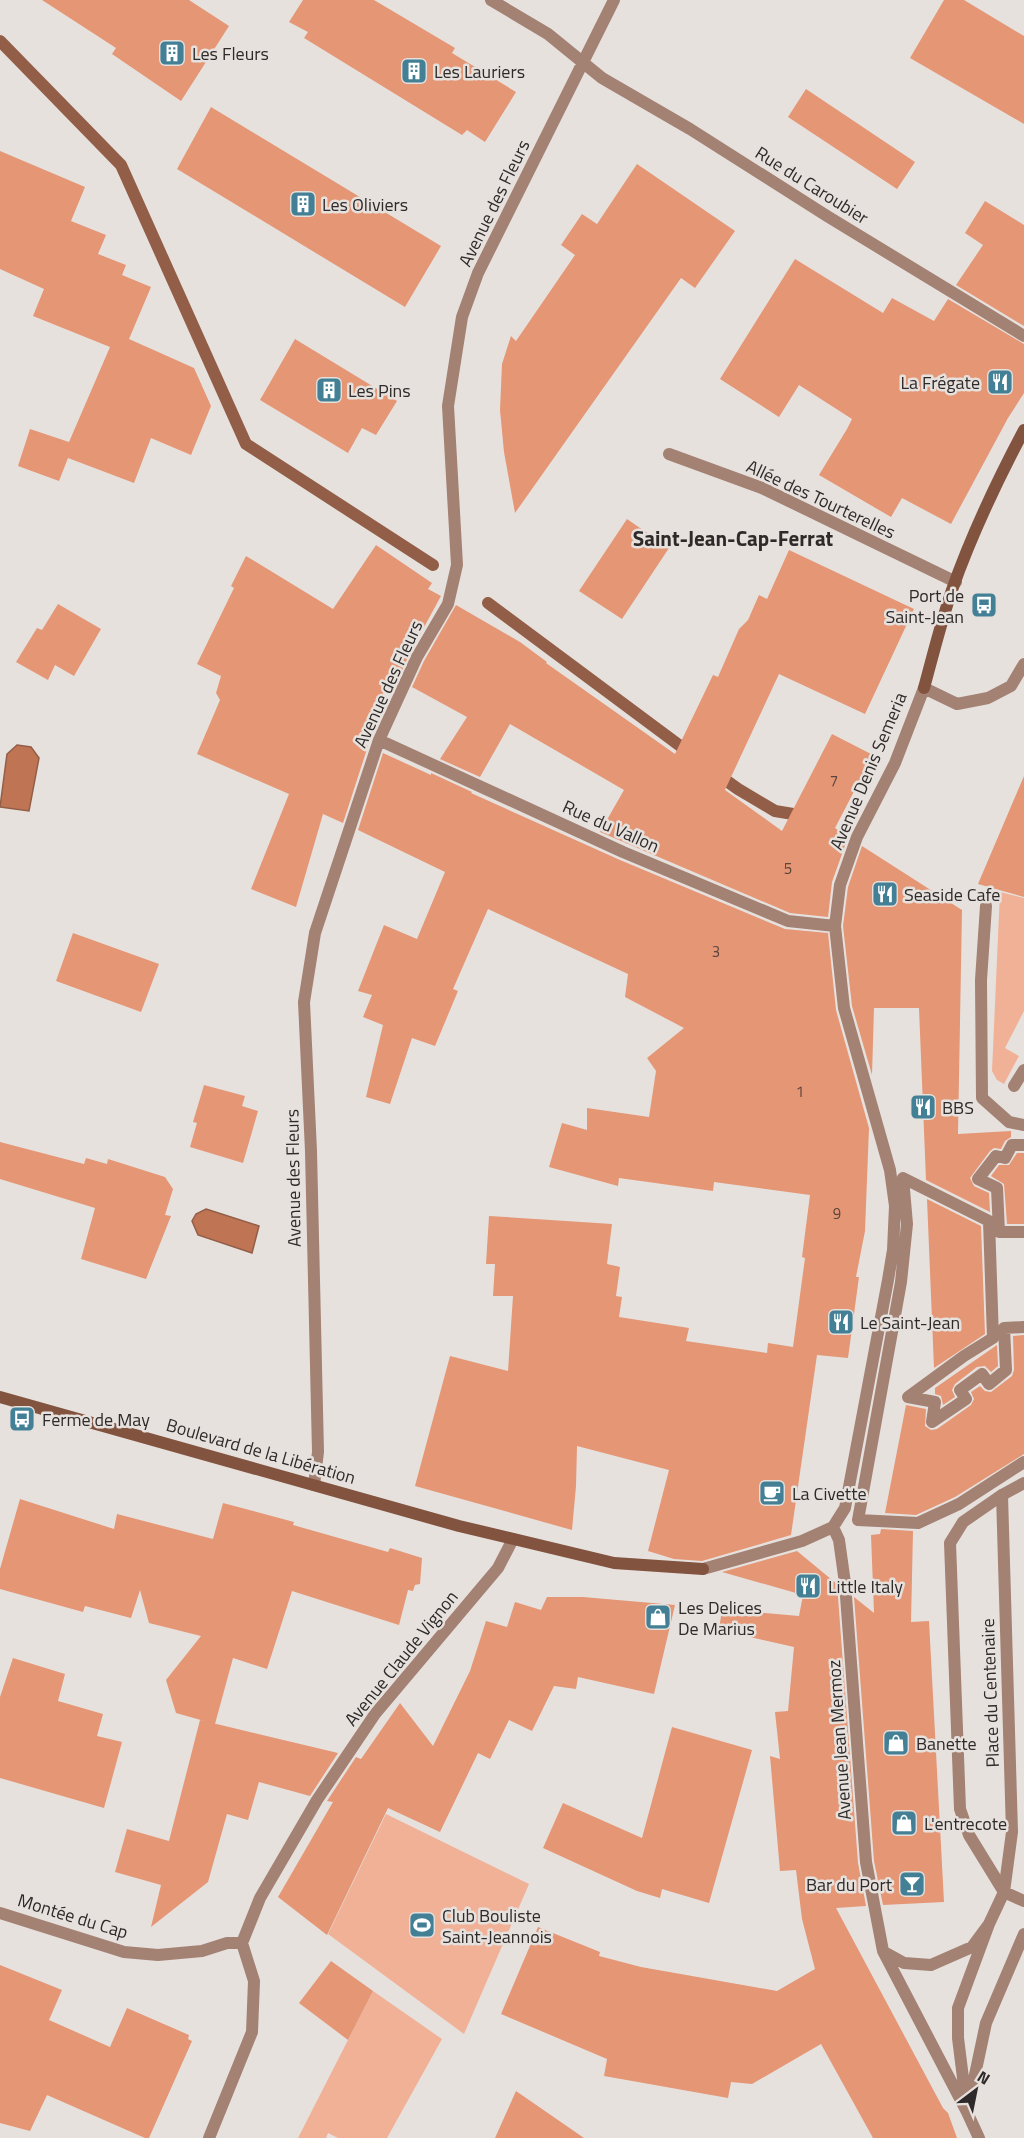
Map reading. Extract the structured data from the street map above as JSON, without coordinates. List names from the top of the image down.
{
  "streets": {
    "main road": ["Avenue Denis Semeria", "Boulevard de la Libération"],
    "street": [
      "Rue du Caroubier",
      "Avenue des Fleurs",
      "Allée des Tourterelles",
      "Rue du Vallon",
      "Avenue Claude Vignon",
      "Place du Centenaire",
      "Avenue Jean Mermoz",
      "Montée du Cap"
    ]
  },
  "crossings": [
    ["Rue du Caroubier", "Avenue des Fleurs"],
    ["Avenue des Fleurs", "Rue du Vallon"],
    ["Avenue des Fleurs", "Boulevard de la Libération"],
    ["Allée des Tourterelles", "Avenue Denis Semeria"],
    ["Avenue Denis Semeria", "Rue du Vallon"],
    ["Avenue Denis Semeria", "Avenue Jean Mermoz"],
    ["Boulevard de la Libération", "Avenue Claude Vignon"],
    ["Avenue Claude Vignon", "Montée du Cap"],
    ["Place du Centenaire", "Avenue Jean Mermoz"]
  ],
  "districts": ["Saint-Jean-Cap-Ferrat"],
  "places": {
    "building": [
      "Les Fleurs",
      "Les Lauriers",
      "Les Oliviers",
      "Les Pins"
    ],
    "restaurant": [
      "La Frégate",
      "Seaside Cafe",
      "BBS",
      "Le Saint-Jean",
      "Little Italy"
    ],
    "bus stop": ["Port de Saint-Jean", "Ferme de May"],
    "cafe": ["La Civette"],
    "shop": ["Les Delices De Marius", "Banette", "L'entrecote"],
    "bar": ["Bar du Port"],
    "sports": ["Club Bouliste Saint-Jeannois"]
  },
  "house_numbers": [
    "7",
    "5",
    "3",
    "1",
    "9"
  ],
  "north": "top right"
}
